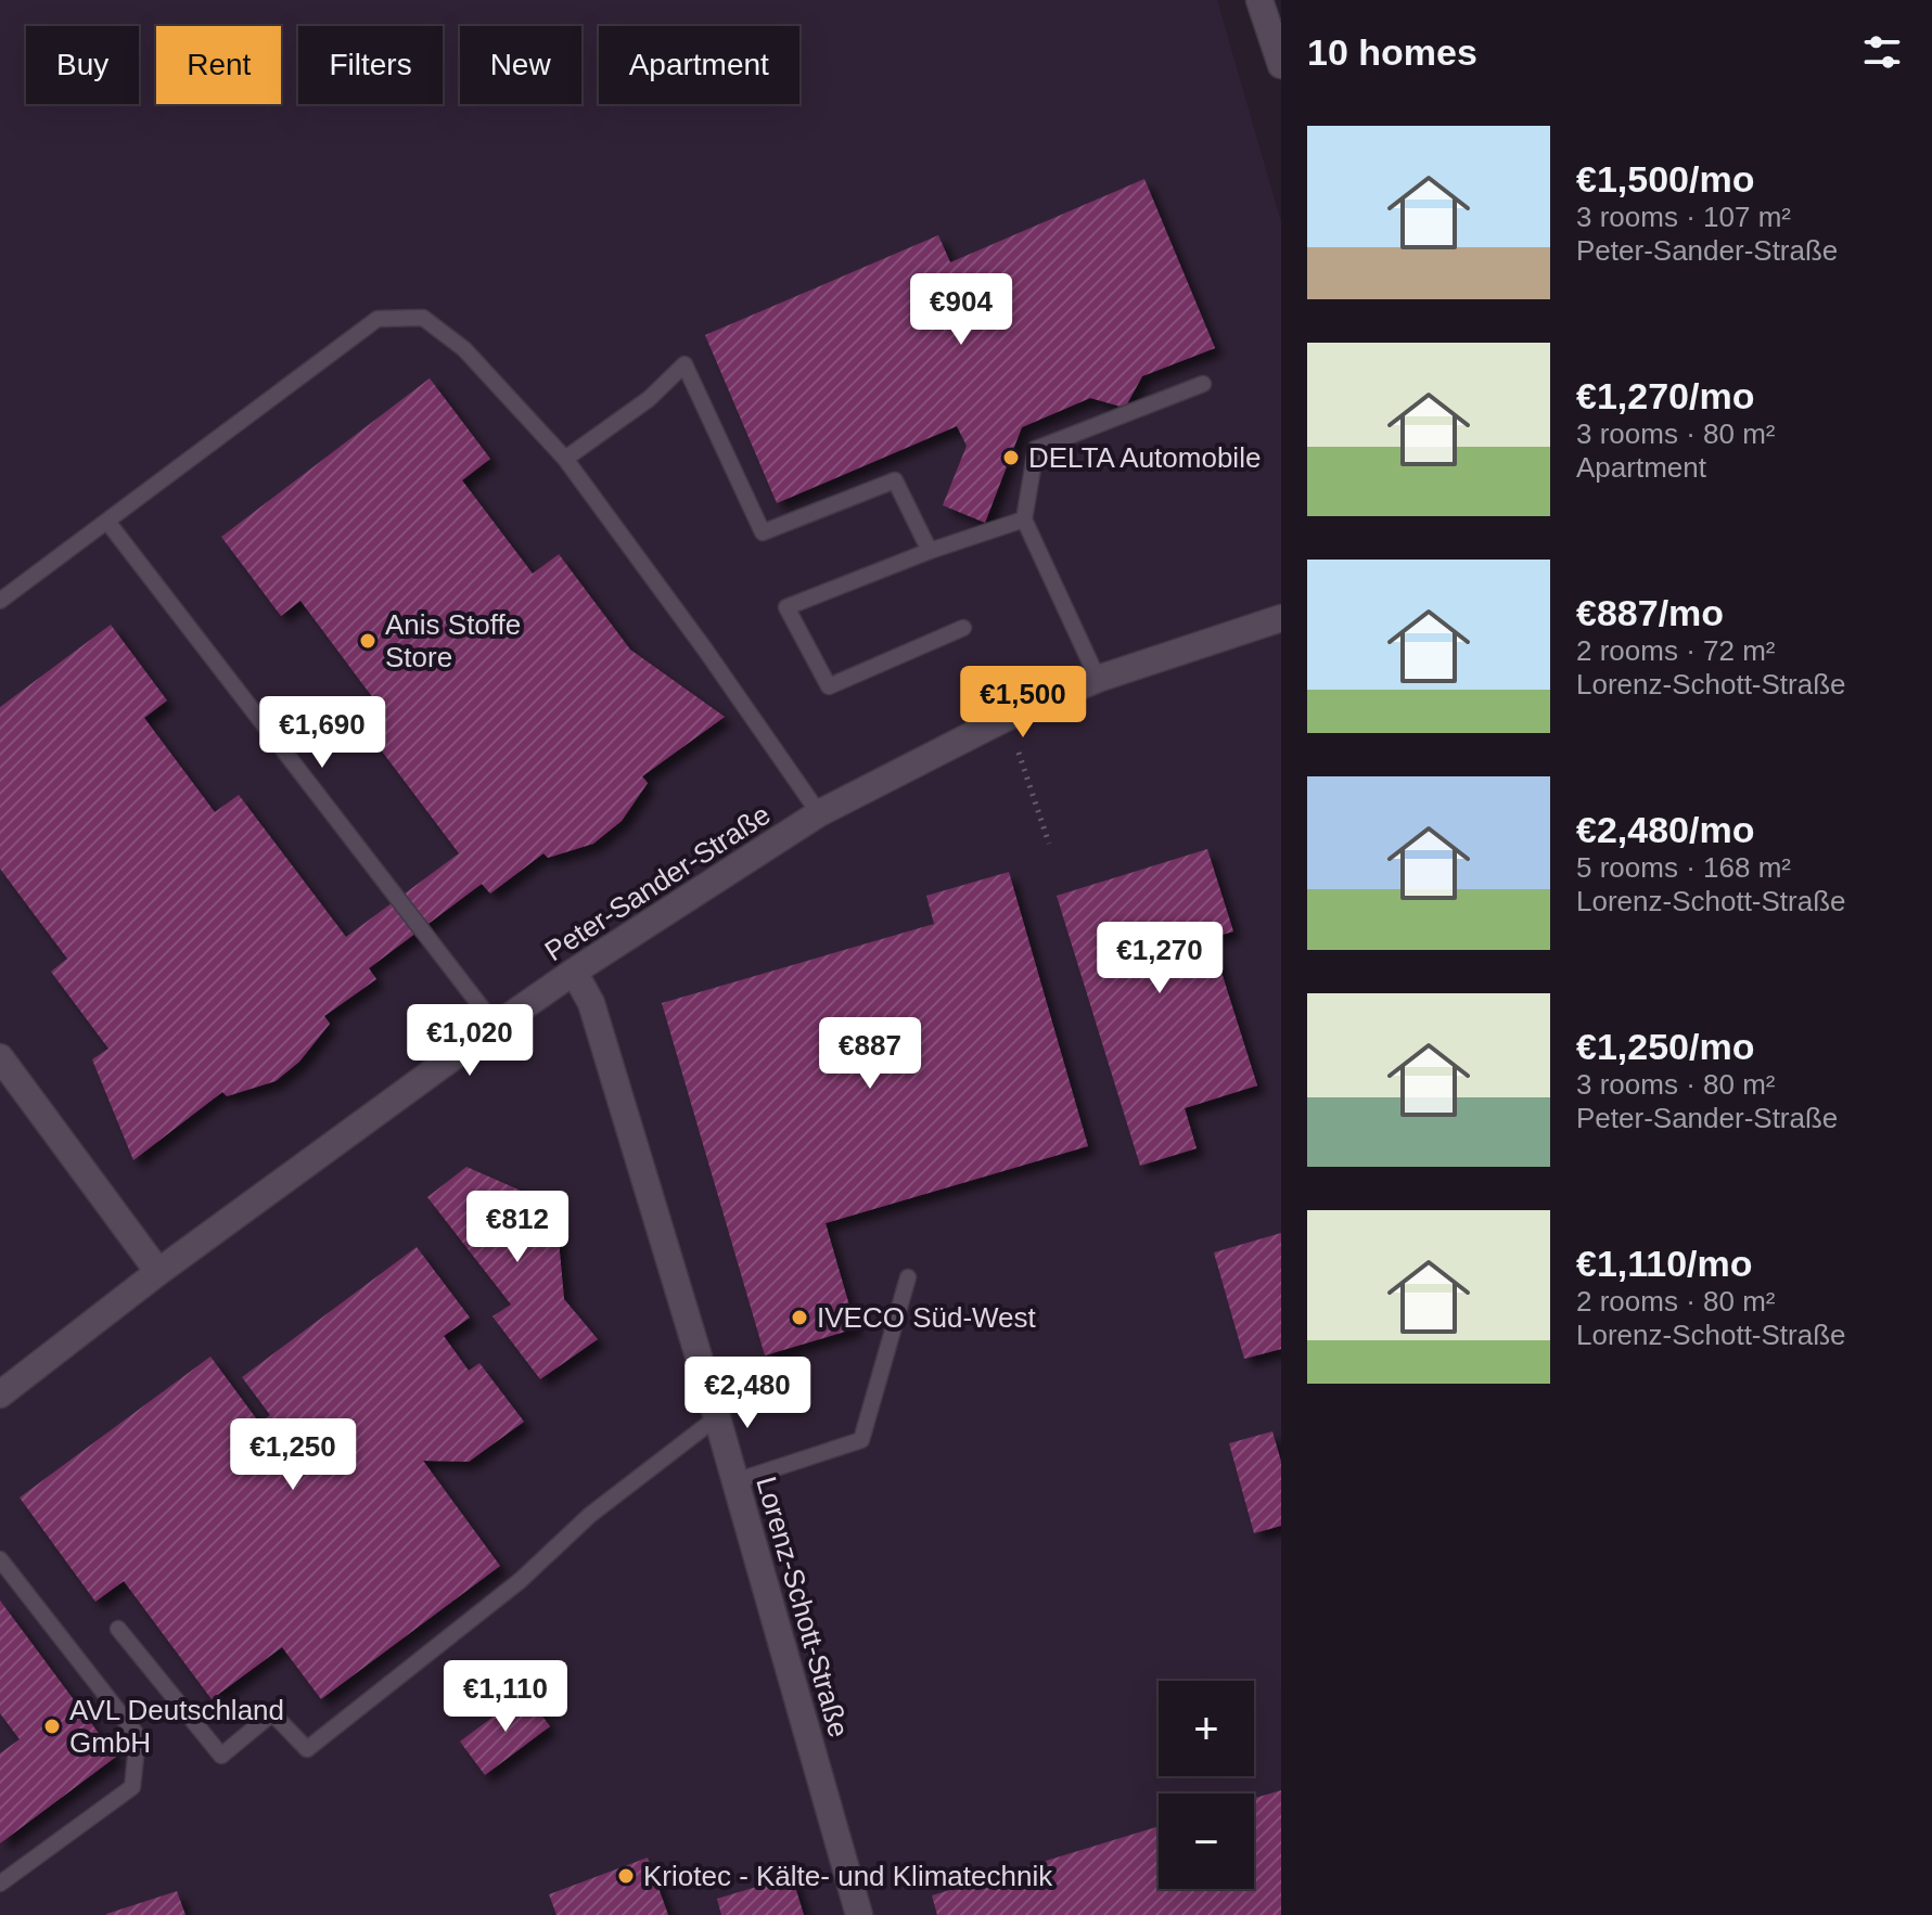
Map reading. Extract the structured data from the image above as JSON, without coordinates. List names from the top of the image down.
{
  "streets": {
    "street": ["Peter-Sander-Straße", "Lorenz-Schott-Straße"]
  },
  "crossings": [
    ["Peter-Sander-Straße", "Lorenz-Schott-Straße"]
  ],
  "places": [
    "DELTA Automobile",
    "Anis Stoffe Store",
    "IVECO Süd-West",
    "AVL Deutschland GmbH",
    "Kriotec - Kälte- und Klimatechnik"
  ],
  "page": {
    "heading": "10 homes",
    "chip": [
      "Buy",
      "Rent",
      "Filters",
      "New",
      "Apartment"
    ],
    "list": [
      {
        "name": "€1,500/mo",
        "note": "3 rooms · 107 m² · Peter-Sander-Straße"
      },
      {
        "name": "€1,270/mo",
        "note": "3 rooms · 80 m² · Apartment"
      },
      {
        "name": "€887/mo",
        "note": "2 rooms · 72 m² · Lorenz-Schott-Straße"
      },
      {
        "name": "€2,480/mo",
        "note": "5 rooms · 168 m² · Lorenz-Schott-Straße"
      },
      {
        "name": "€1,250/mo",
        "note": "3 rooms · 80 m² · Peter-Sander-Straße"
      },
      {
        "name": "€1,110/mo",
        "note": "2 rooms · 80 m² · Lorenz-Schott-Straße"
      }
    ],
    "price": [
      "€904",
      "€1,500",
      "€1,690",
      "€1,270",
      "€1,020",
      "€887",
      "€812",
      "€2,480",
      "€1,250",
      "€1,110"
    ],
    "map_buttons": ["+", "−"]
  }
}
